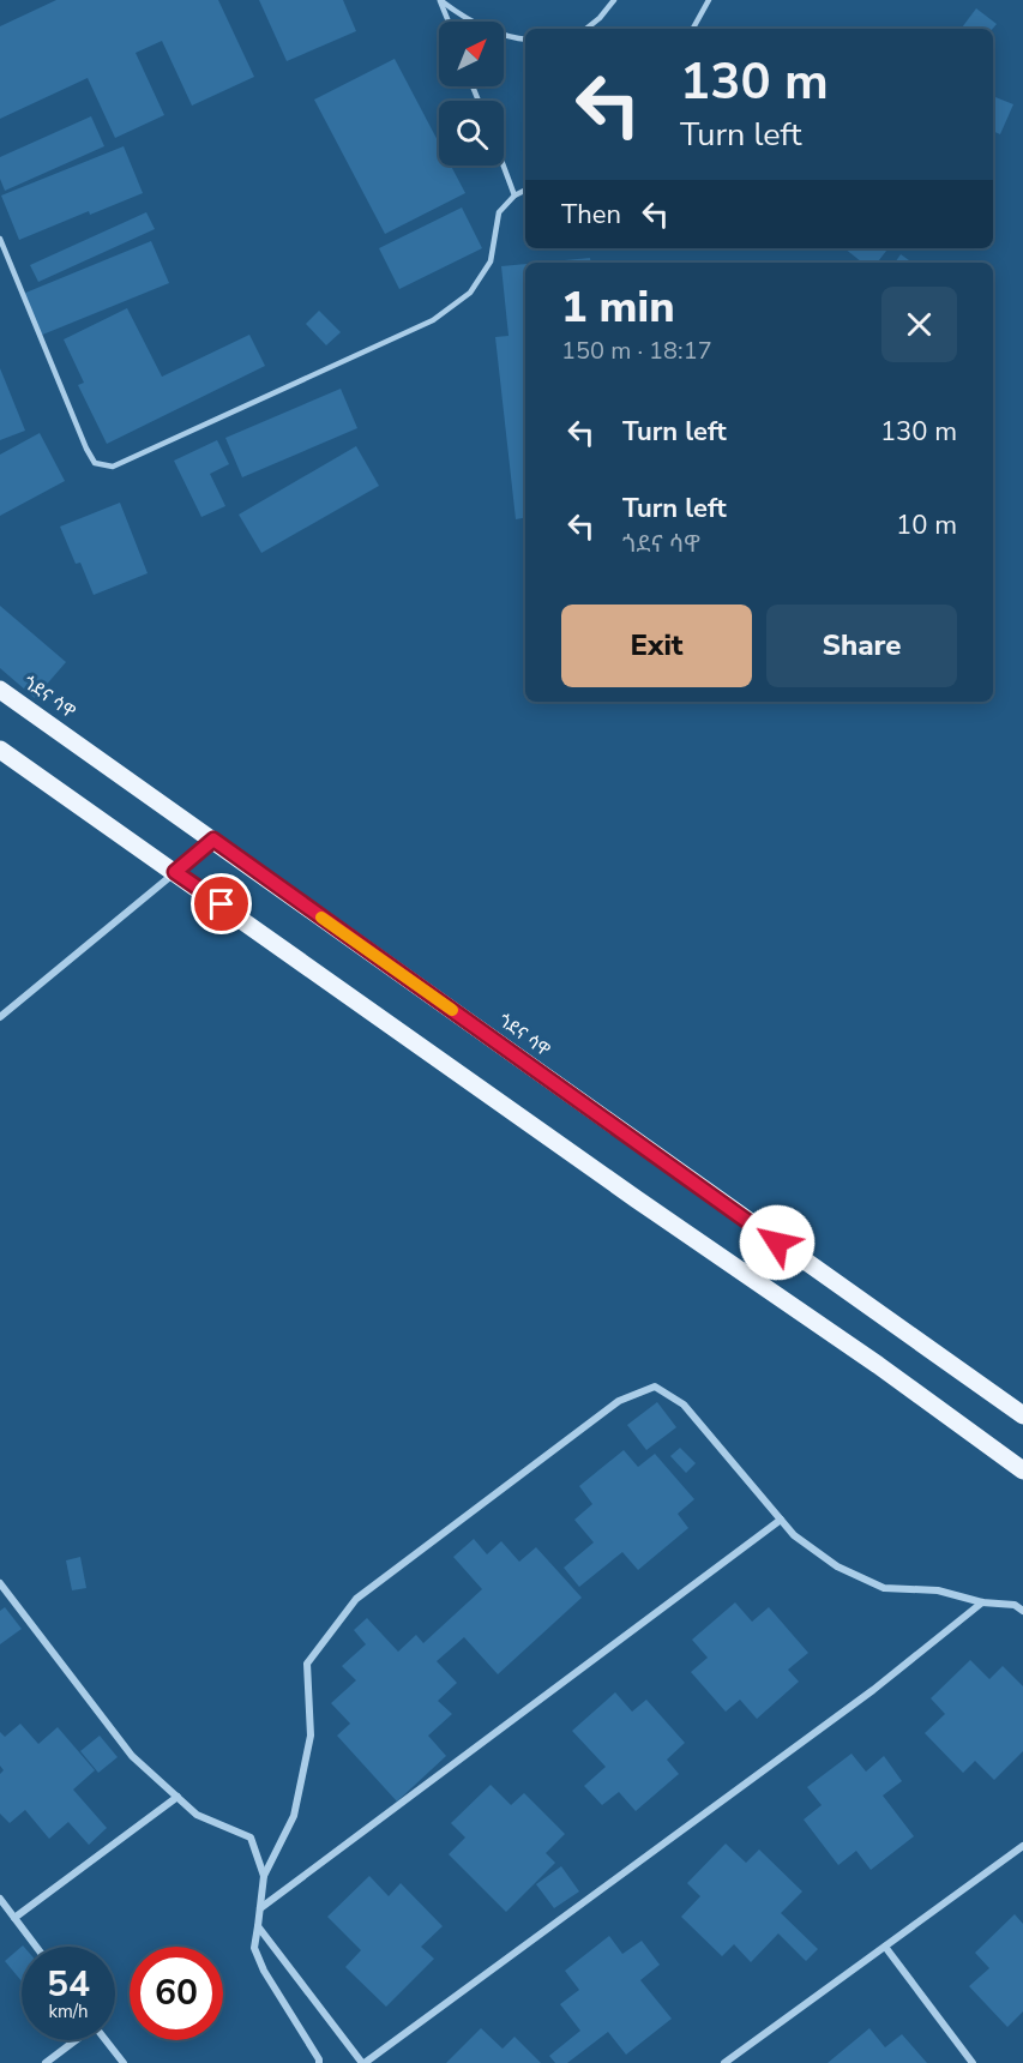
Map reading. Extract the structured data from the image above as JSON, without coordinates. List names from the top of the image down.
{
  "streets": {
    "main road": ["ጎደና ሳዋ"]
  },
  "north": "top right",
  "page": {
    "turn": ["130 m", "Turn left"],
    "then": "Then",
    "heading": ["1 min", "150 m · 18:17"],
    "list": [
      {
        "name": "Turn left",
        "value": "130 m"
      },
      {
        "name": "Turn left",
        "note": "ጎደና ሳዋ",
        "value": "10 m"
      }
    ],
    "buttons": ["Exit", "Share"],
    "speed": "54 km/h",
    "limit": "60"
  }
}
